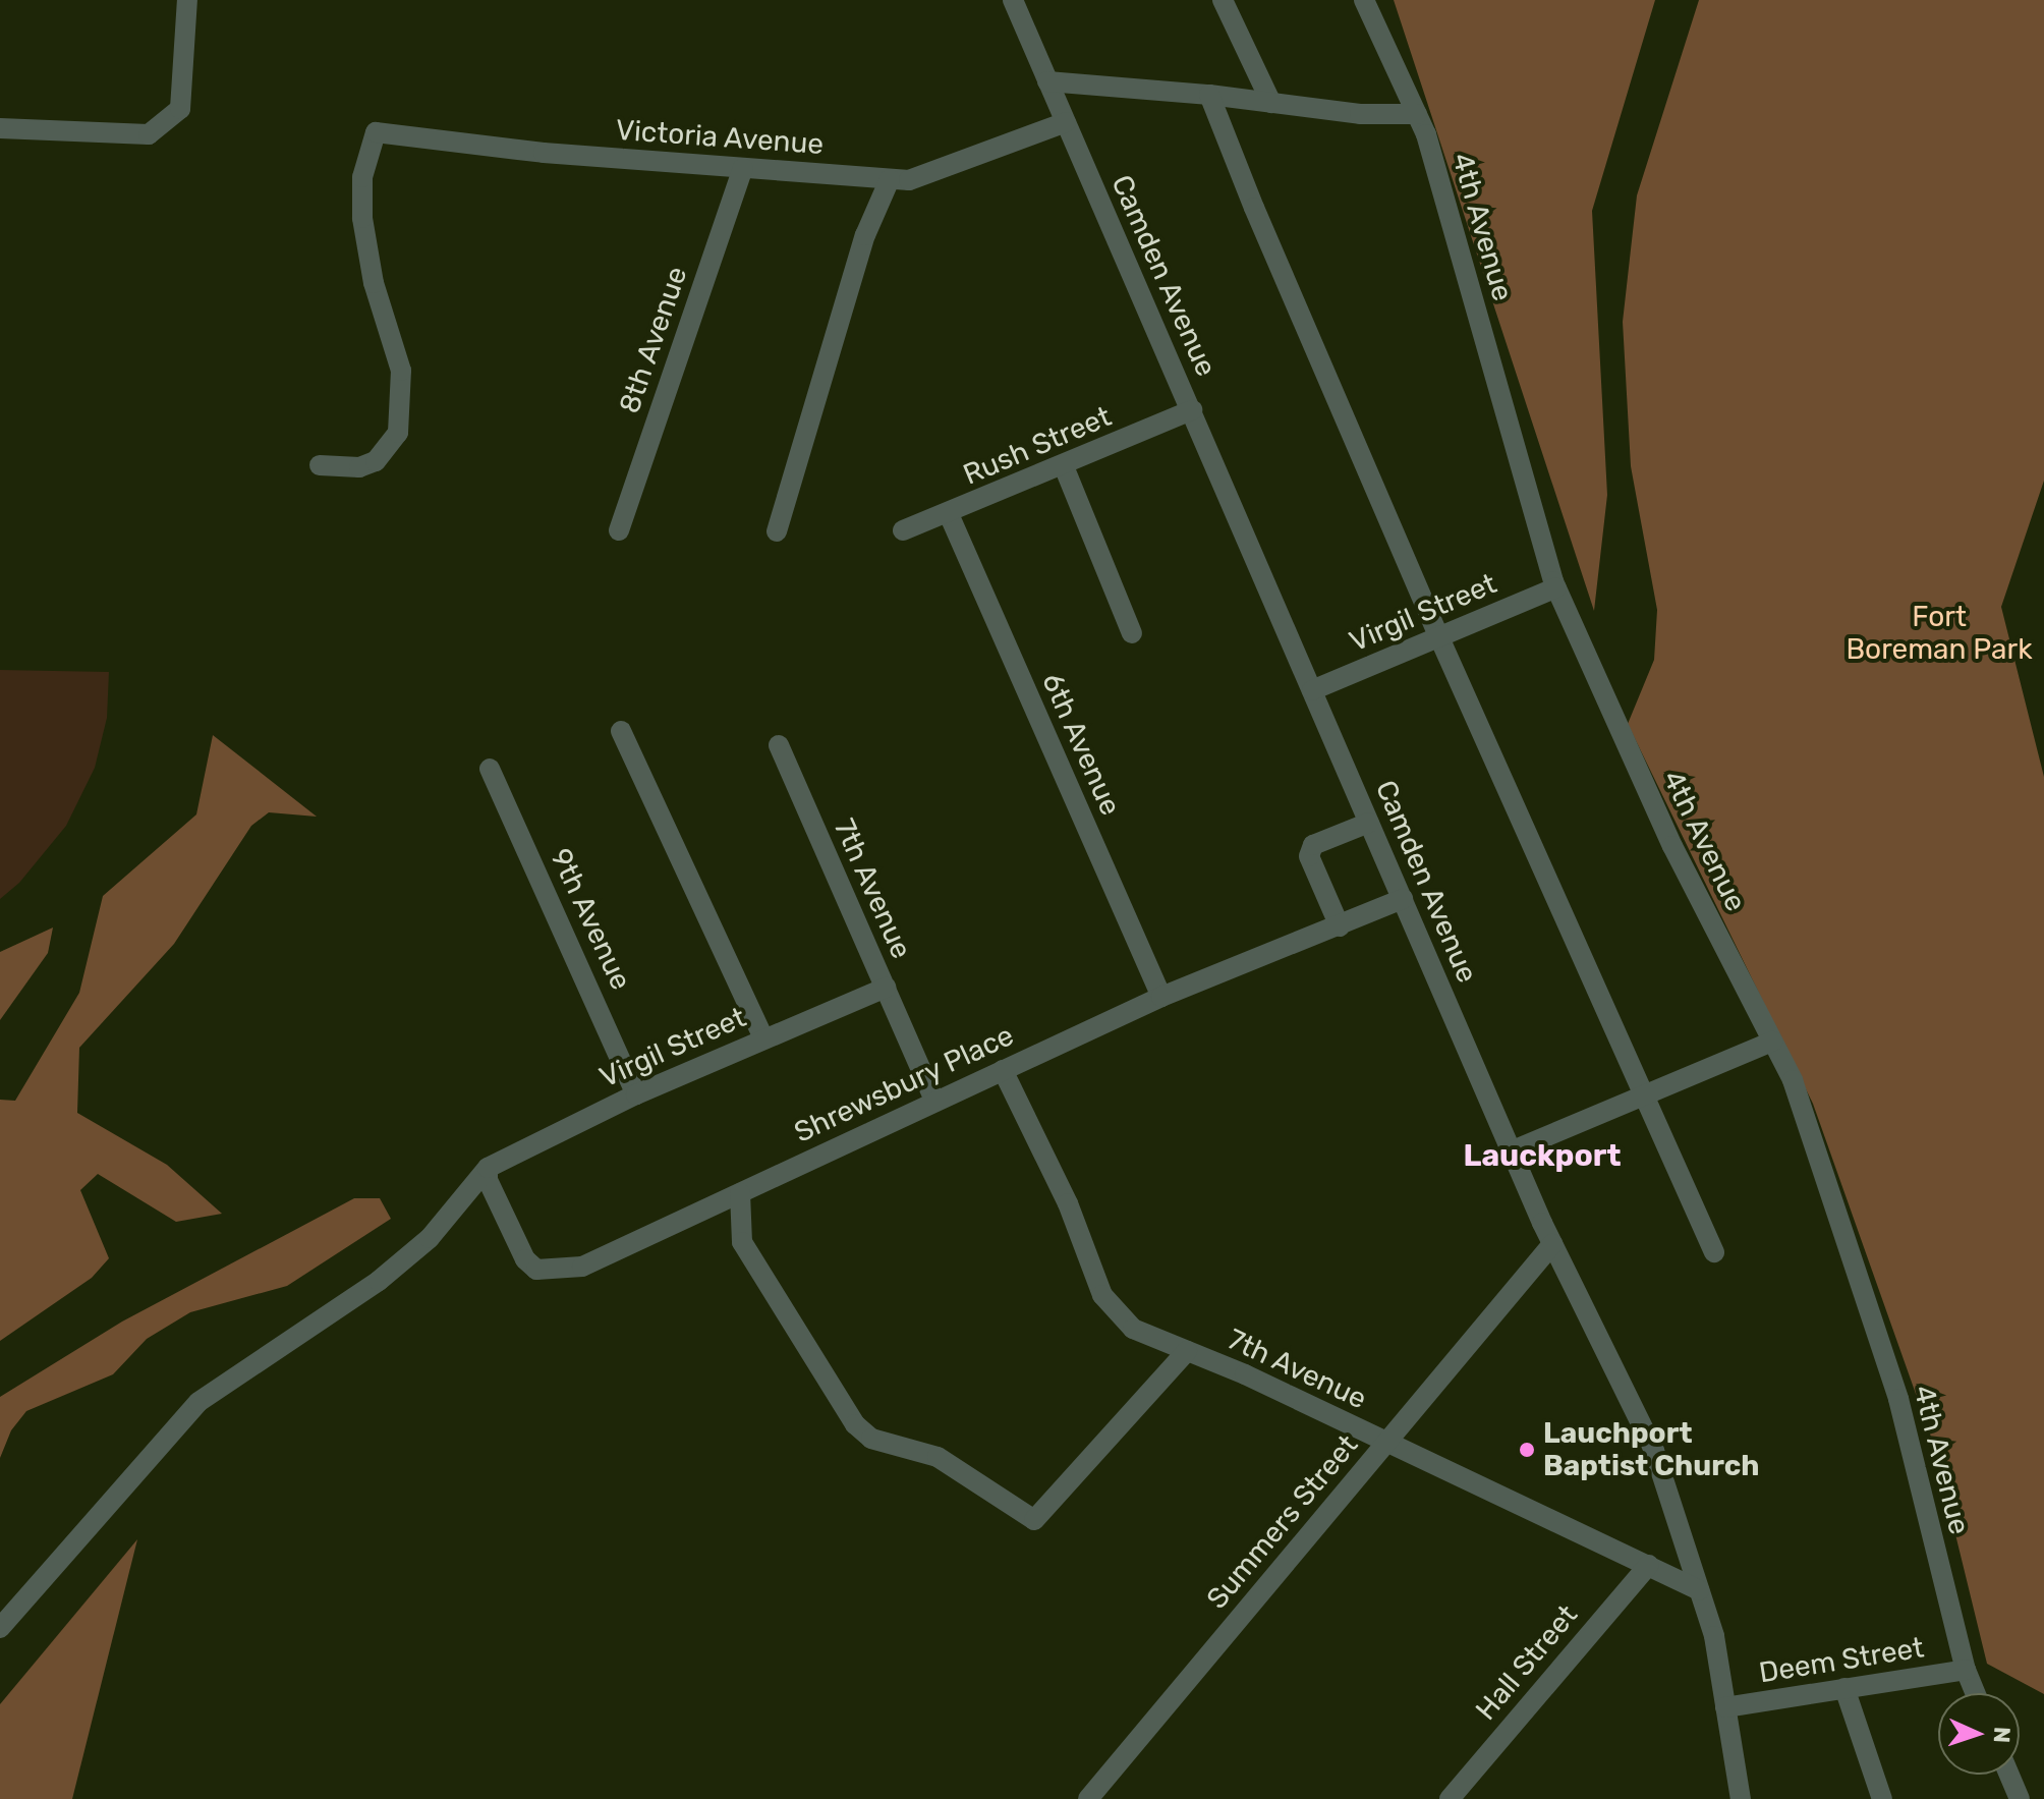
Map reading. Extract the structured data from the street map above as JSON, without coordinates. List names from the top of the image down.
{
  "streets": {
    "street": [
      "Victoria Avenue",
      "4th Avenue",
      "Camden Avenue",
      "8th Avenue",
      "Rush Street",
      "Virgil Street",
      "6th Avenue",
      "7th Avenue",
      "9th Avenue",
      "Shrewsbury Place",
      "Summers Street",
      "Deem Street",
      "Hall Street"
    ]
  },
  "crossings": [
    ["Victoria Avenue", "Camden Avenue"],
    ["Victoria Avenue", "8th Avenue"],
    ["4th Avenue", "Virgil Street"],
    ["4th Avenue", "Deem Street"],
    ["Camden Avenue", "Rush Street"],
    ["Camden Avenue", "Virgil Street"],
    ["Camden Avenue", "7th Avenue"],
    ["Camden Avenue", "Shrewsbury Place"],
    ["Camden Avenue", "Summers Street"],
    ["Camden Avenue", "Deem Street"],
    ["Rush Street", "6th Avenue"],
    ["Virgil Street", "7th Avenue"],
    ["Virgil Street", "9th Avenue"],
    ["Virgil Street", "Shrewsbury Place"],
    ["6th Avenue", "Shrewsbury Place"],
    ["7th Avenue", "Shrewsbury Place"],
    ["7th Avenue", "Summers Street"],
    ["7th Avenue", "Hall Street"]
  ],
  "districts": ["Lauckport"],
  "parks": ["Fort Boreman Park"],
  "places": ["Lauchport Baptist Church"],
  "north": "right"
}
